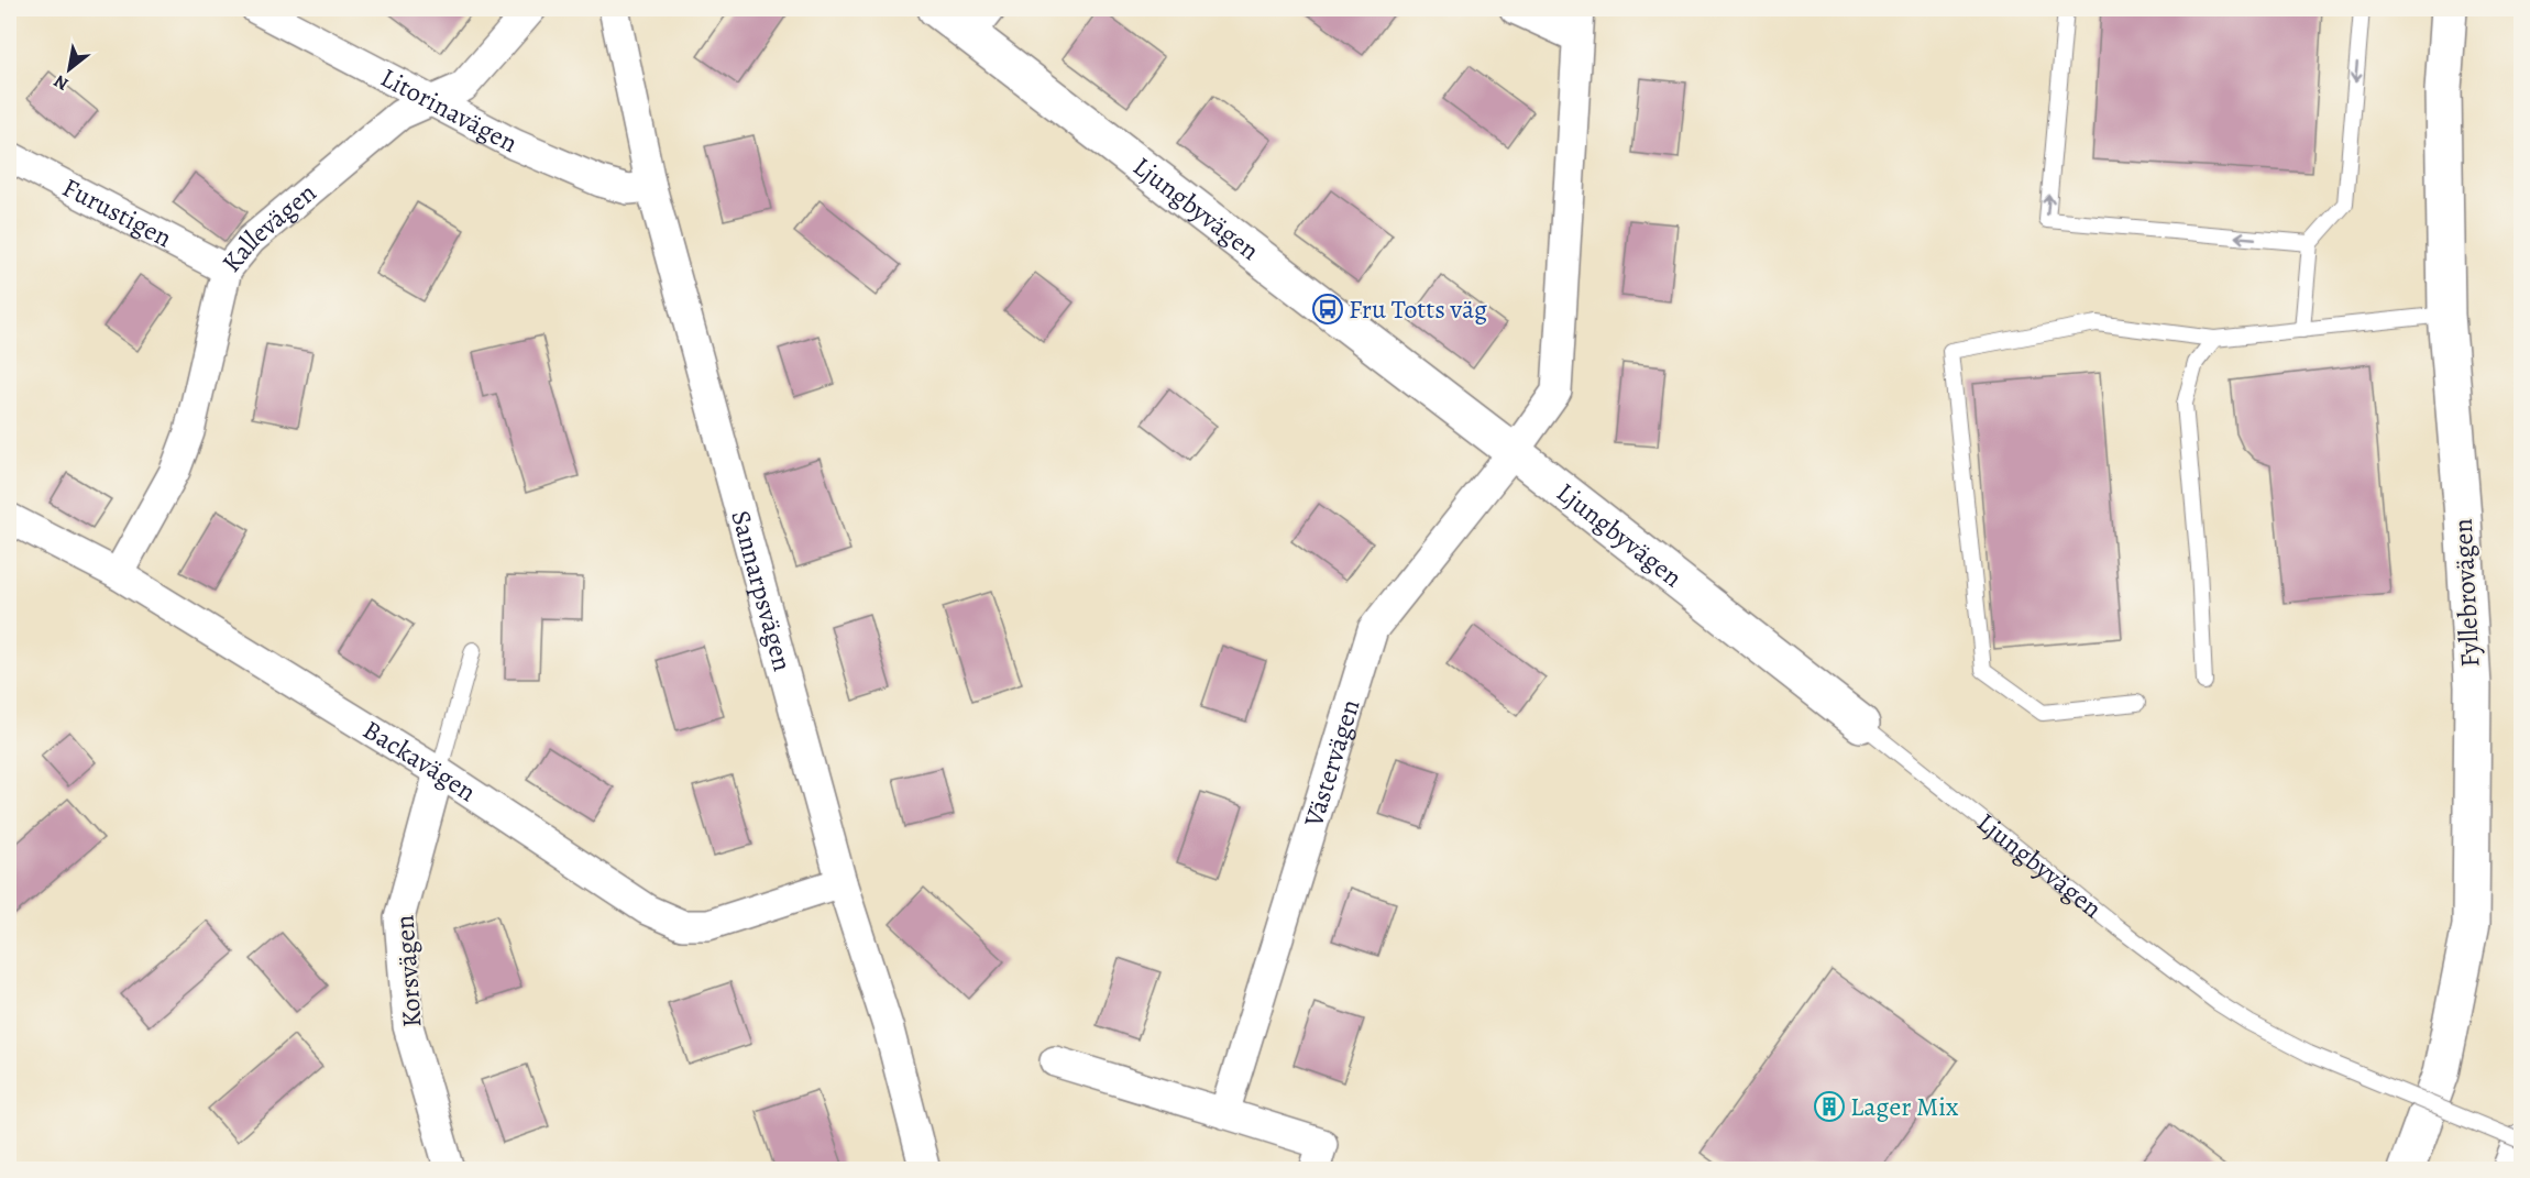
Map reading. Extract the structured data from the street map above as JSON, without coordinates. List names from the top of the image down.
{
  "streets": {
    "main road": ["Ljungbyvägen", "Fyllebrovägen"],
    "street": [
      "Litorinavägen",
      "Furustigen",
      "Kallevägen",
      "Sannarpsvägen",
      "Backavägen",
      "Västervägen",
      "Korsvägen"
    ]
  },
  "crossings": [
    ["Litorinavägen", "Kallevägen"],
    ["Litorinavägen", "Sannarpsvägen"],
    ["Ljungbyvägen", "Västervägen"],
    ["Furustigen", "Kallevägen"],
    ["Kallevägen", "Backavägen"],
    ["Sannarpsvägen", "Backavägen"],
    ["Backavägen", "Korsvägen"]
  ],
  "places": {
    "bus stop": ["Fru Totts väg"],
    "building": ["Lager Mix"]
  },
  "north": "bottom left"
}
